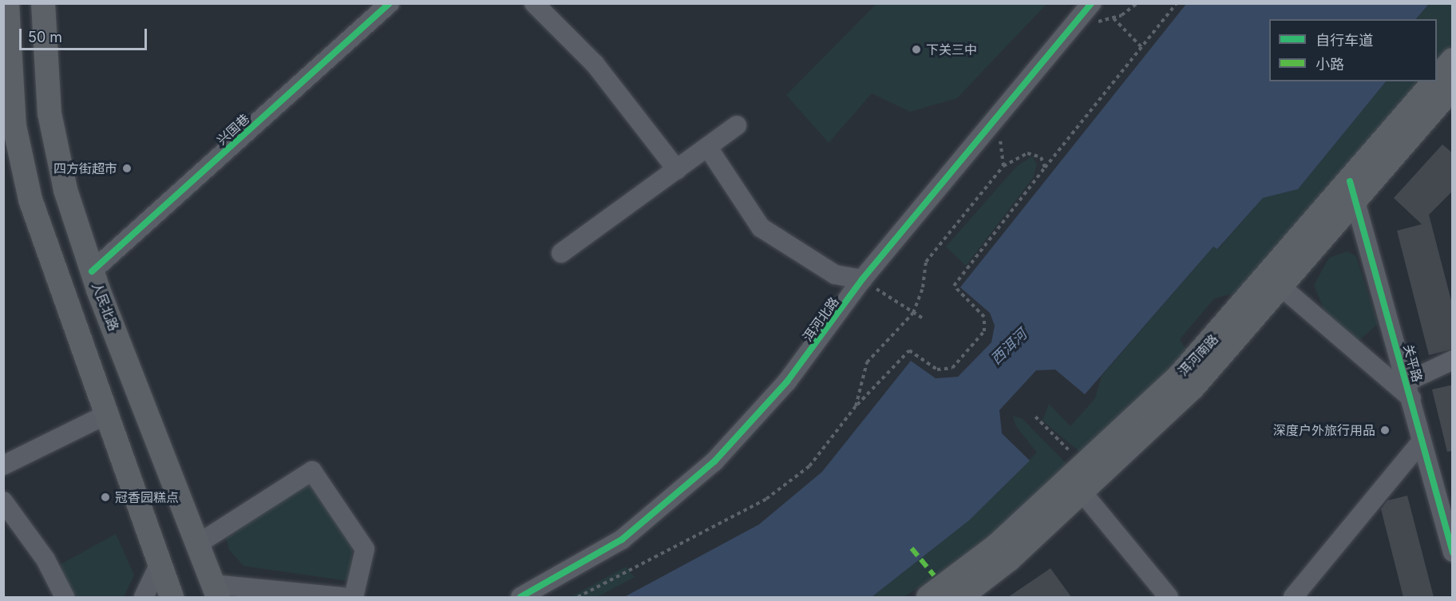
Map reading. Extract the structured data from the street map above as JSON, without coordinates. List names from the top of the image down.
{
  "streets": {
    "main road": ["人民北路", "洱河南路"],
    "street": ["兴国巷", "洱河北路", "关平路"]
  },
  "crossings": [
    ["兴国巷", "人民北路"],
    ["洱河南路", "关平路"]
  ],
  "water": ["西洱河"],
  "places": [
    "下关三中",
    "四方街超市",
    "深度户外旅行用品",
    "冠香园糕点"
  ],
  "legend": ["自行车道", "小路"],
  "scale_bar": "50 m"
}
